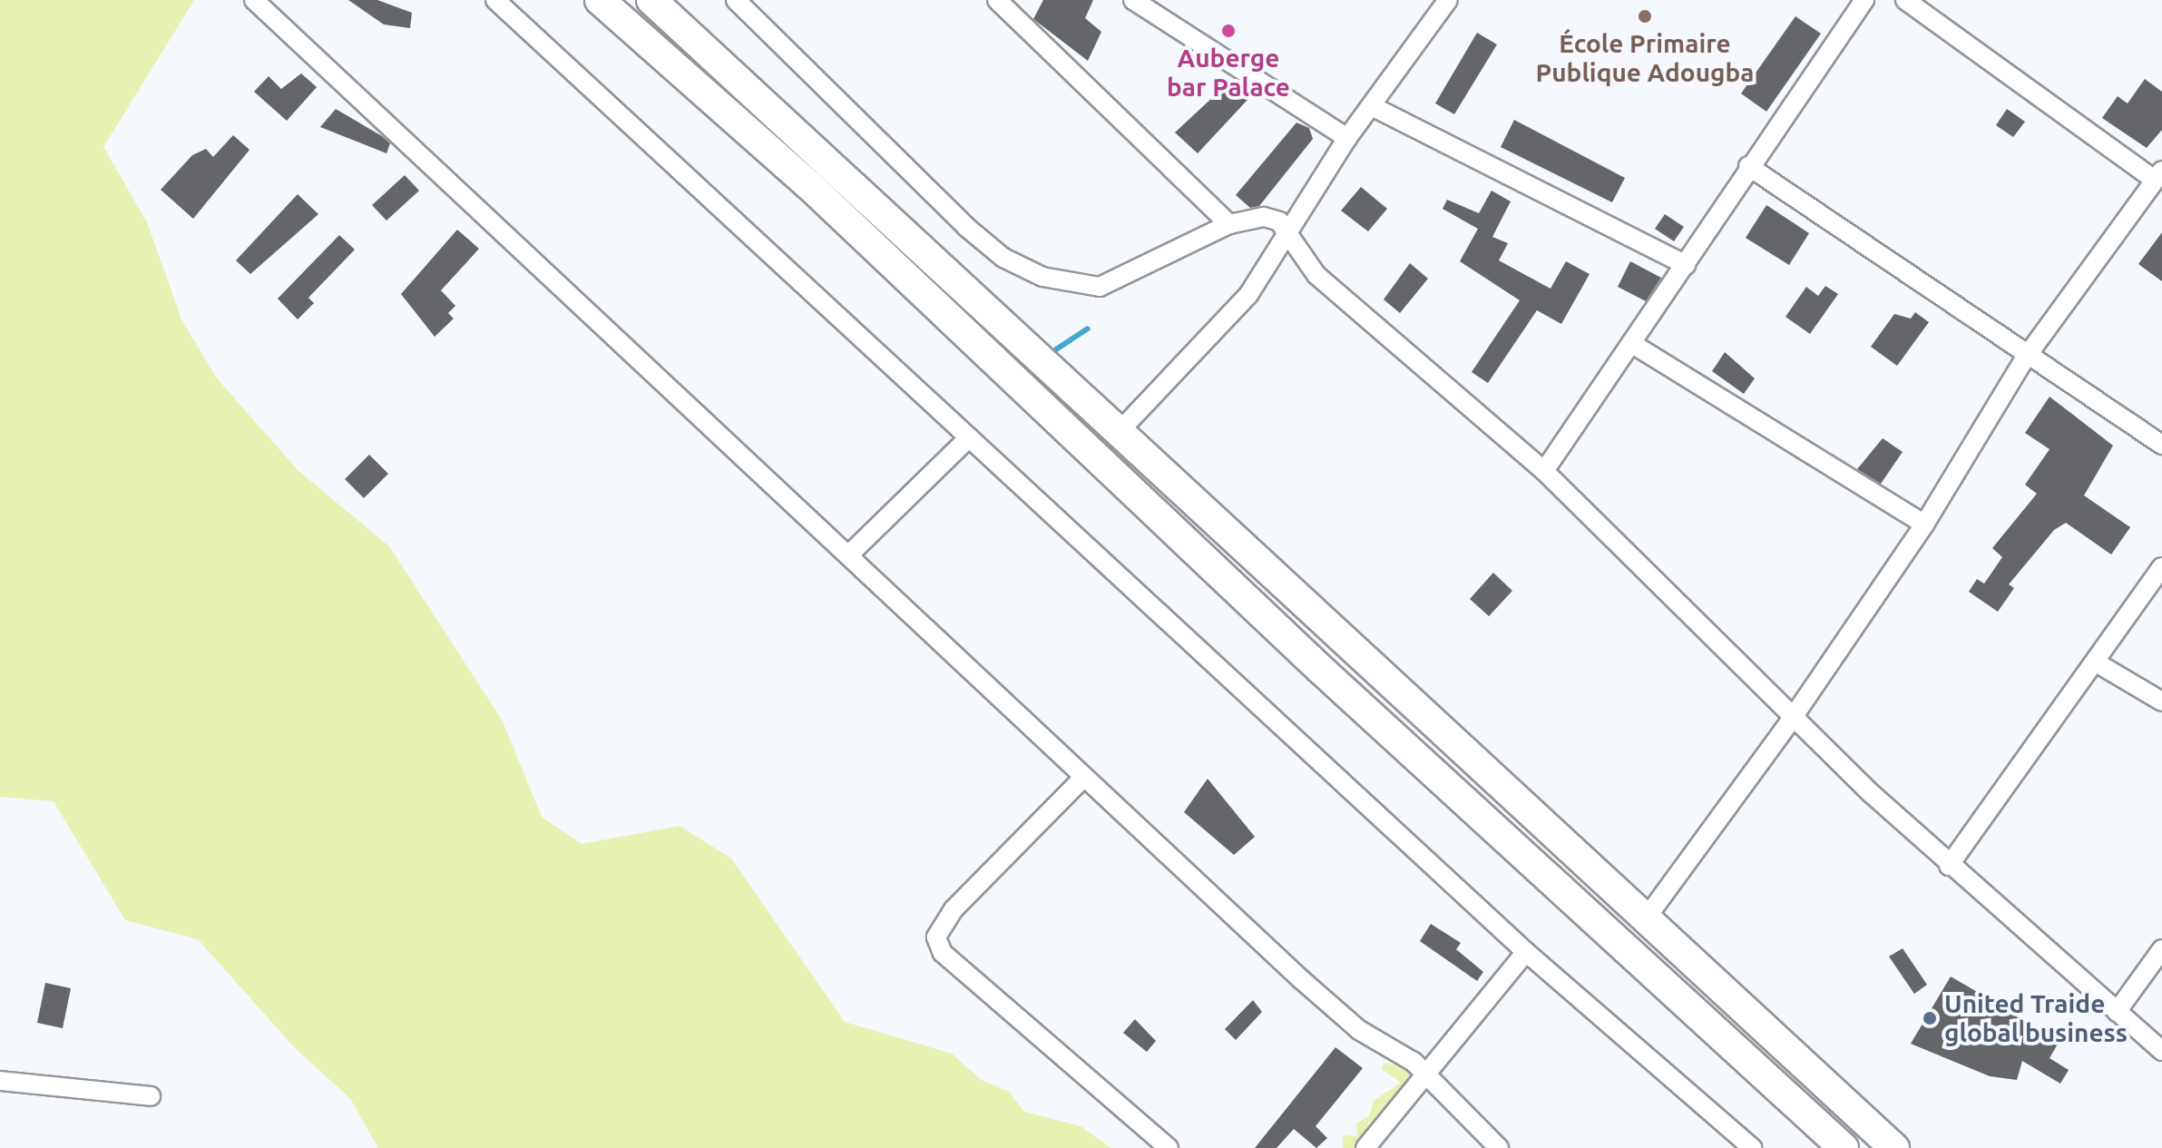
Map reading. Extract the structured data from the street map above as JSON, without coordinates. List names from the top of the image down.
{
  "places": ["École Primaire Publique Adougba", "Auberge bar Palace", "United Traide global business"]
}
